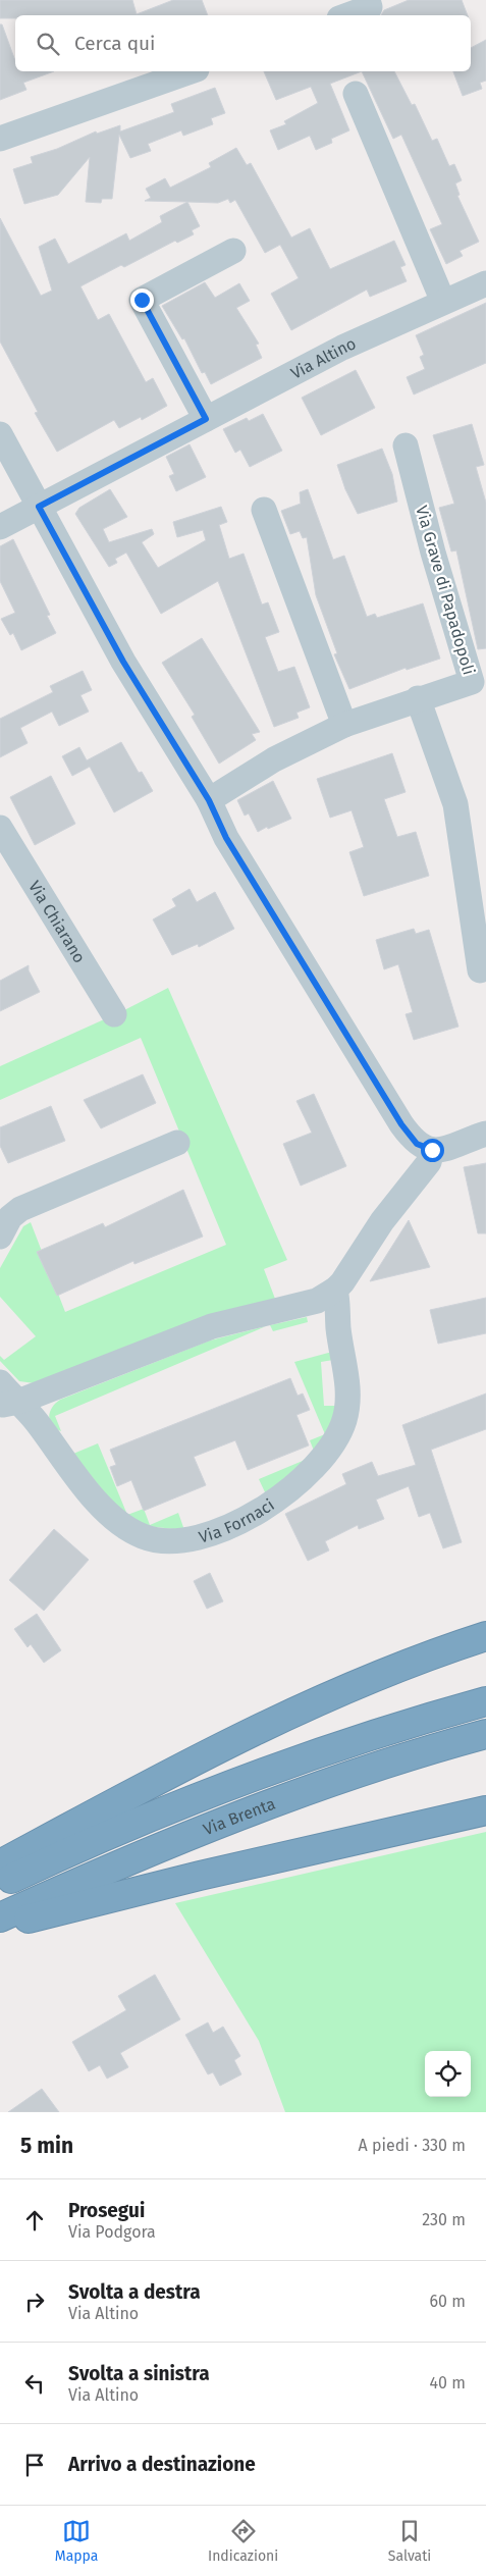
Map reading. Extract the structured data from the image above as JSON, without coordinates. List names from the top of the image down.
{
  "streets": {
    "highway": ["Via Brenta"],
    "street": [
      "Via Altino",
      "Via Grave di Papadopoli",
      "Via Chiarano",
      "Via Fornaci"
    ]
  },
  "page": {
    "search": "Cerca qui",
    "heading": ["5 min", "A piedi · 330 m"],
    "list": [
      ["Prosegui", "Via Podgora", "230 m"],
      ["Svolta a destra", "Via Altino", "60 m"],
      ["Svolta a sinistra", "Via Altino", "40 m"],
      "Arrivo a destinazione"
    ],
    "nav": ["Mappa", "Indicazioni", "Salvati"]
  }
}
